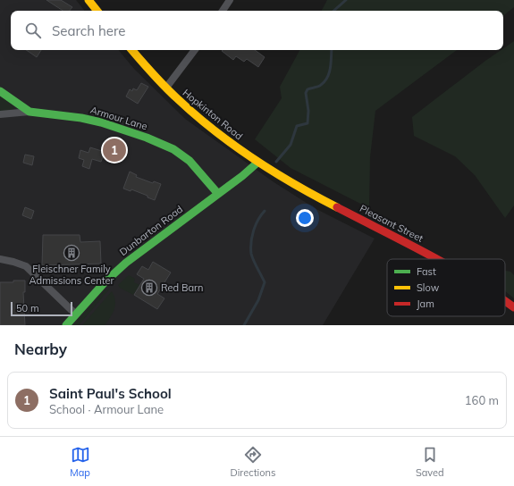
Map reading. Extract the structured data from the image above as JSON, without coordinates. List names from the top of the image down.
{
  "streets": {
    "street": [
      "Hopkinton Road",
      "Armour Lane",
      "Pleasant Street",
      "Dunbarton Road"
    ]
  },
  "crossings": [
    ["Hopkinton Road", "Pleasant Street"],
    ["Hopkinton Road", "Dunbarton Road"],
    ["Armour Lane", "Dunbarton Road"],
    ["Pleasant Street", "Dunbarton Road"]
  ],
  "places": {
    "building": ["Fleischner Family Admissions Center", "Red Barn"]
  },
  "legend": ["Fast", "Slow", "Jam"],
  "scale_bar": "50 m",
  "page": {
    "search": "Search here",
    "pins": "1",
    "scale": "50 m",
    "heading": "Nearby",
    "list": [
      {
        "mark": "1",
        "name": "Saint Paul's School",
        "note": "School · Armour Lane",
        "value": "160 m"
      }
    ],
    "nav": ["Map", "Directions", "Saved"]
  }
}
